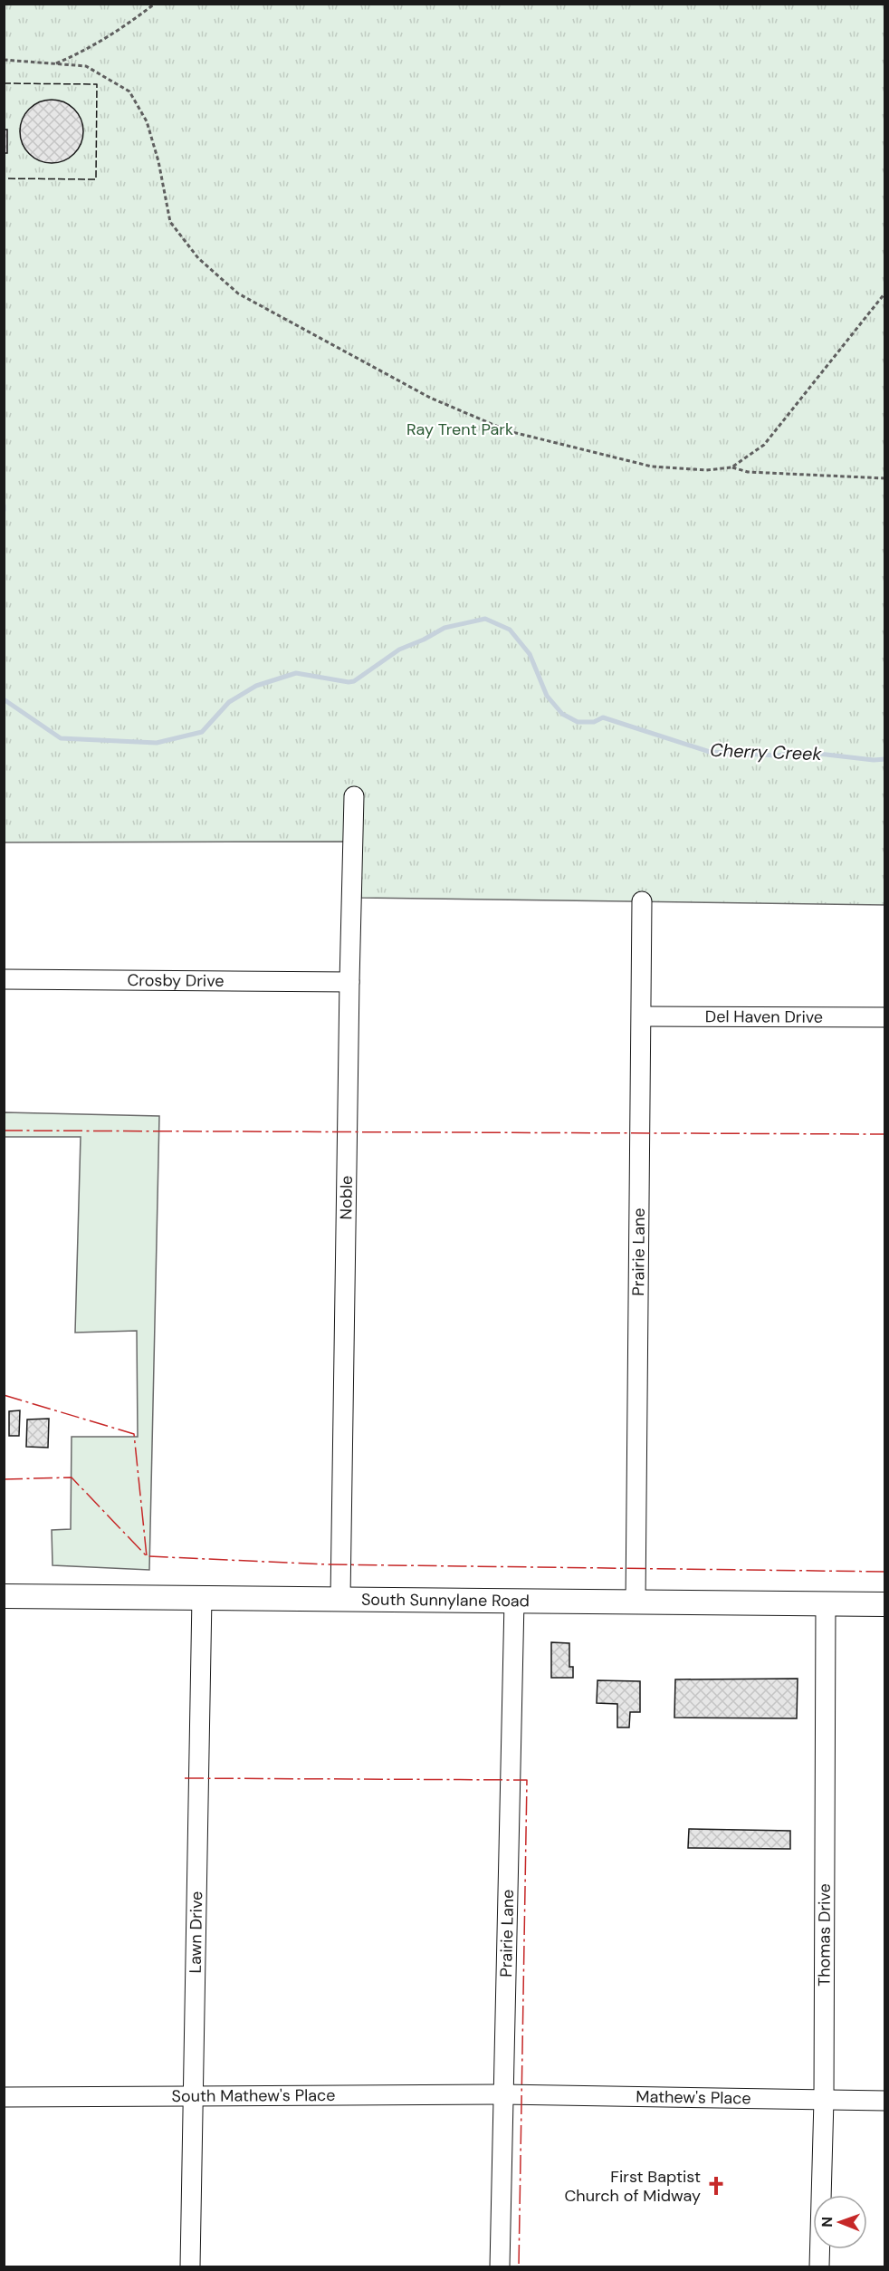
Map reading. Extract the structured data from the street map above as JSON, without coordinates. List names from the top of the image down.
{
  "streets": {
    "main road": ["South Sunnylane Road"],
    "street": [
      "Crosby Drive",
      "Del Haven Drive",
      "Noble",
      "Prairie Lane",
      "Lawn Drive",
      "Thomas Drive",
      "South Mathew's Place",
      "Mathew's Place"
    ]
  },
  "crossings": [
    ["Crosby Drive", "Noble"],
    ["Del Haven Drive", "Prairie Lane"],
    ["Noble", "South Sunnylane Road"],
    ["Prairie Lane", "South Sunnylane Road"],
    ["Prairie Lane", "South Mathew's Place"],
    ["Prairie Lane", "Mathew's Place"],
    ["South Sunnylane Road", "Lawn Drive"],
    ["South Sunnylane Road", "Thomas Drive"],
    ["Lawn Drive", "South Mathew's Place"],
    ["Thomas Drive", "Mathew's Place"],
    ["South Mathew's Place", "Mathew's Place"]
  ],
  "water": ["Cherry Creek"],
  "parks": ["Ray Trent Park"],
  "places": {
    "church": ["First Baptist Church of Midway"]
  },
  "north": "left"
}
